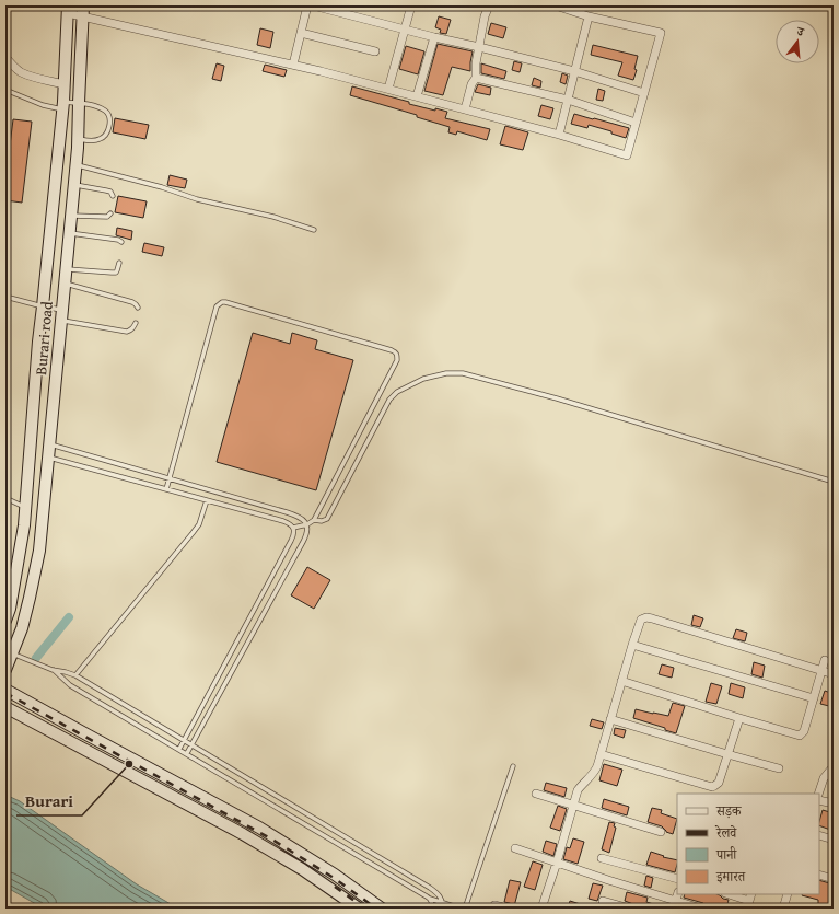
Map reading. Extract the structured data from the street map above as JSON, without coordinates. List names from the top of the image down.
{
  "streets": {
    "main road": ["Burari road"]
  },
  "places": ["Burari"],
  "legend": [
    "सड़क",
    "रेलवे",
    "पानी",
    "इमारत"
  ],
  "north": "top"
}
